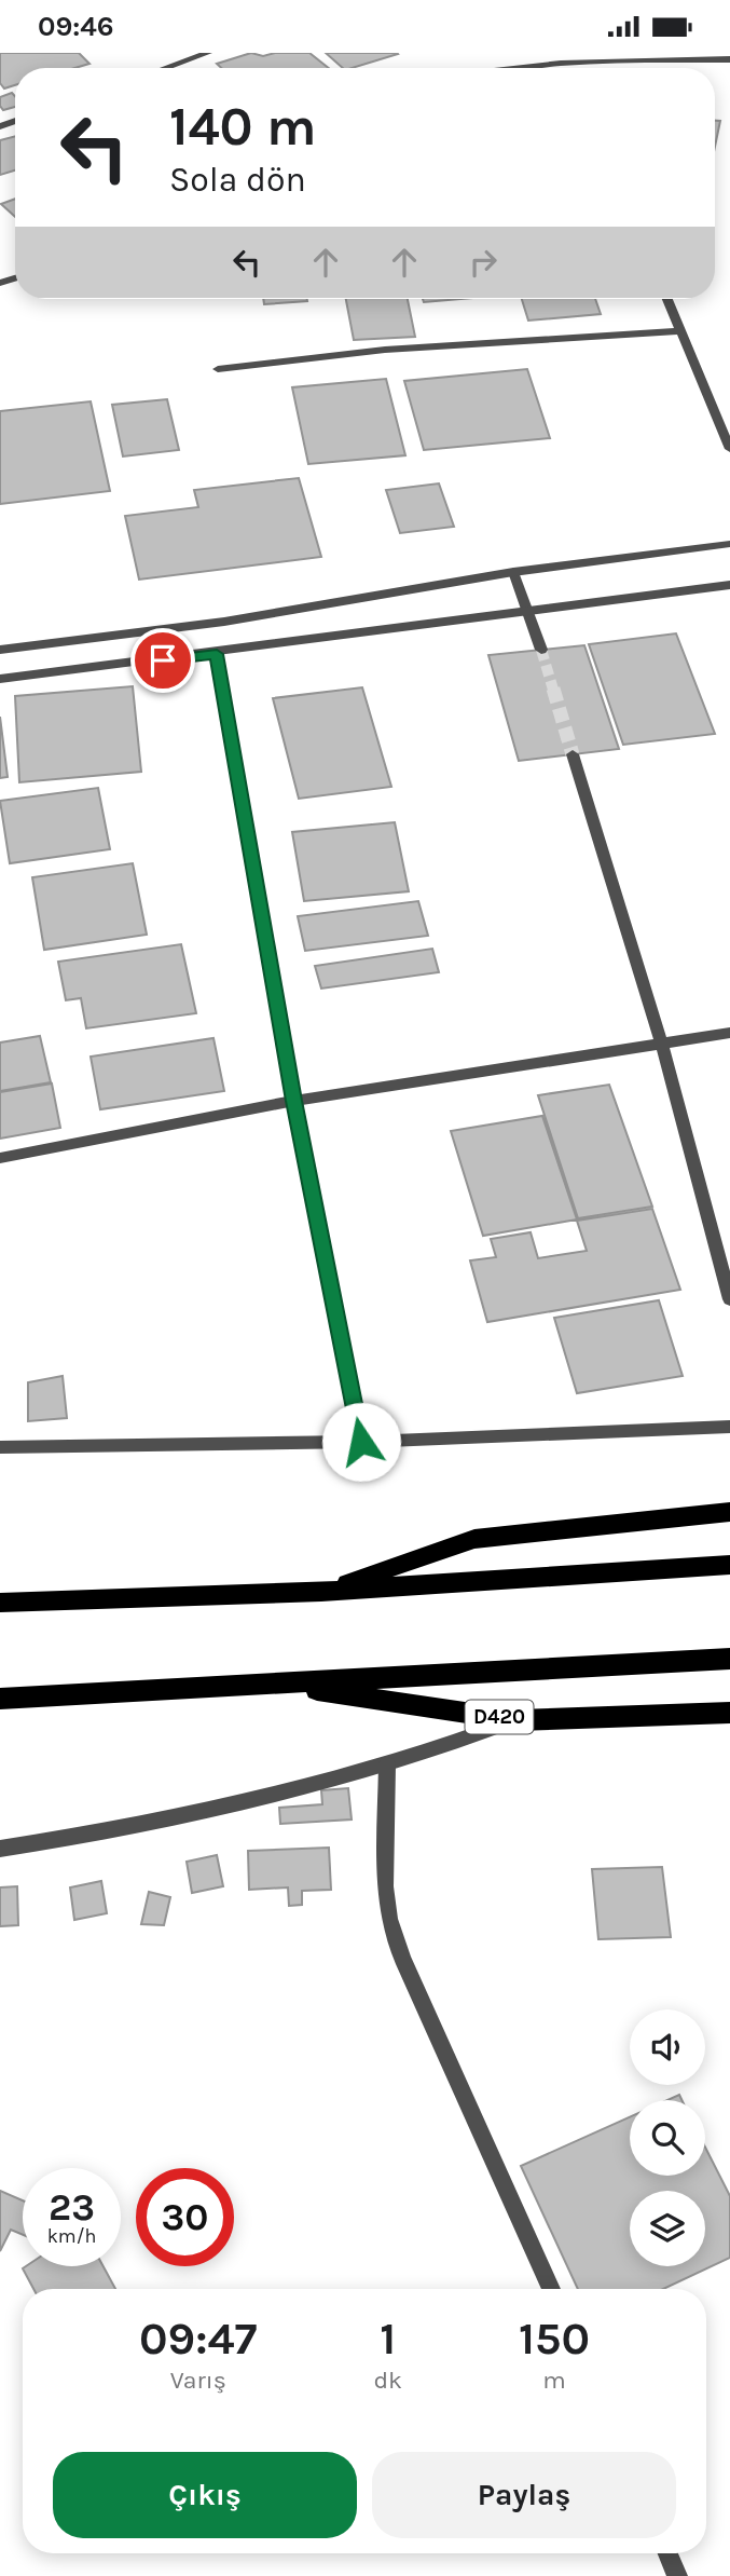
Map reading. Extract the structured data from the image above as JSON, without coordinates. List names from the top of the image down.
{
  "streets": {
    "highway": ["D420"]
  },
  "page": {
    "status": "09:46",
    "turn": ["140 m", "Sola dön"],
    "speed": "23 km/h",
    "limit": "30",
    "eta": [
      "09:47",
      "Varış",
      "1",
      "dk",
      "150",
      "m"
    ],
    "buttons": ["Çıkış", "Paylaş"]
  }
}
